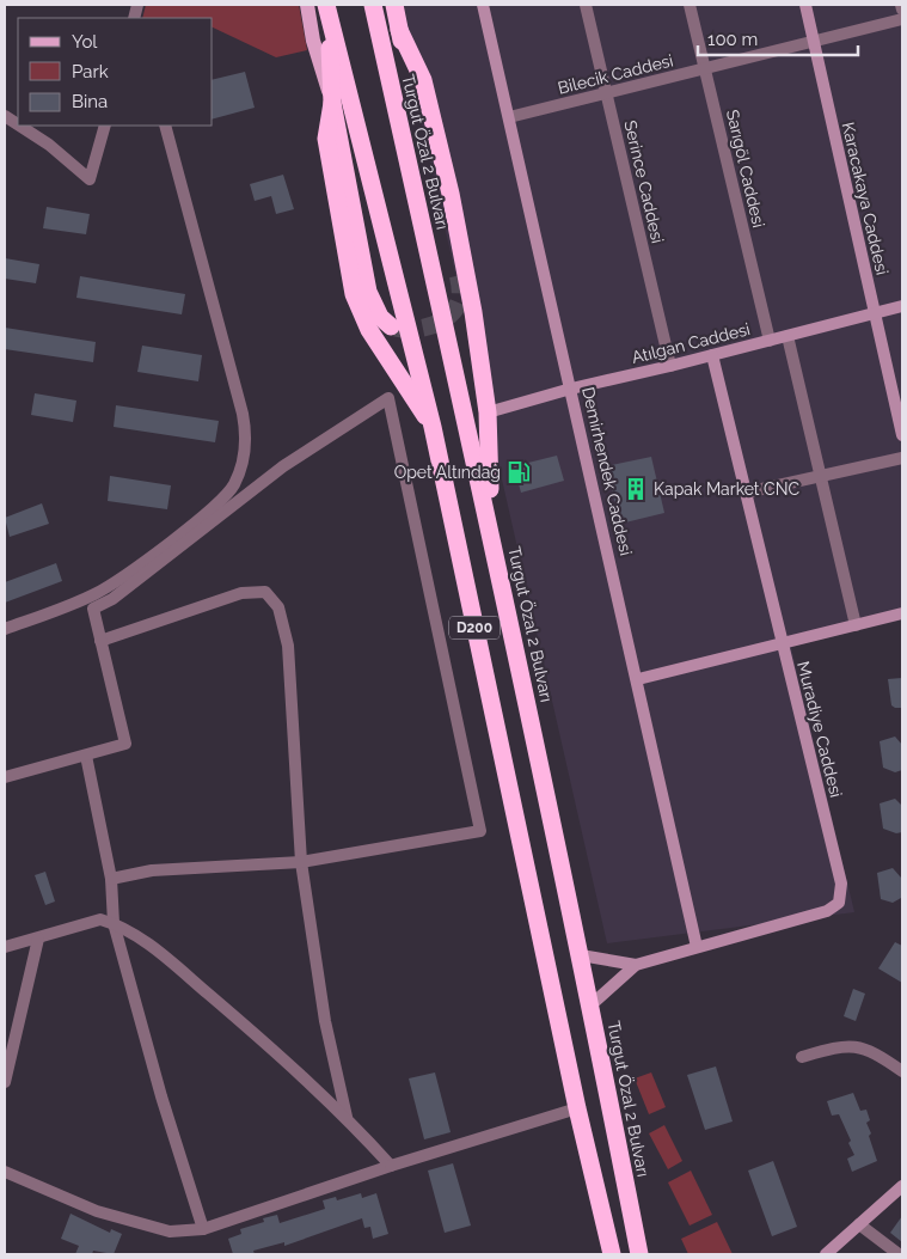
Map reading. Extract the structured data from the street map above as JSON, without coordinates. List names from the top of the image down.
{
  "streets": {
    "highway": ["Turgut Özal 2 Bulvarı", "D200"],
    "street": [
      "Bilecik Caddesi",
      "Sarıgöl Caddesi",
      "Serince Caddesi",
      "Karacakaya Caddesi",
      "Atılgan Caddesi",
      "Demirhendek Caddesi",
      "Muradiye Caddesi"
    ]
  },
  "crossings": [
    ["Bilecik Caddesi", "Sarıgöl Caddesi"],
    ["Bilecik Caddesi", "Serince Caddesi"],
    ["Bilecik Caddesi", "Karacakaya Caddesi"],
    ["Bilecik Caddesi", "Demirhendek Caddesi"],
    ["Sarıgöl Caddesi", "Atılgan Caddesi"],
    ["Serince Caddesi", "Atılgan Caddesi"],
    ["Karacakaya Caddesi", "Atılgan Caddesi"],
    ["Atılgan Caddesi", "Demirhendek Caddesi"],
    ["Atılgan Caddesi", "Muradiye Caddesi"],
    ["Demirhendek Caddesi", "Muradiye Caddesi"]
  ],
  "places": {
    "fuel station": ["Opet Altındağ"],
    "building": ["Kapak Market CNC"]
  },
  "legend": ["Yol", "Park", "Bina"],
  "scale_bar": "100 m"
}
